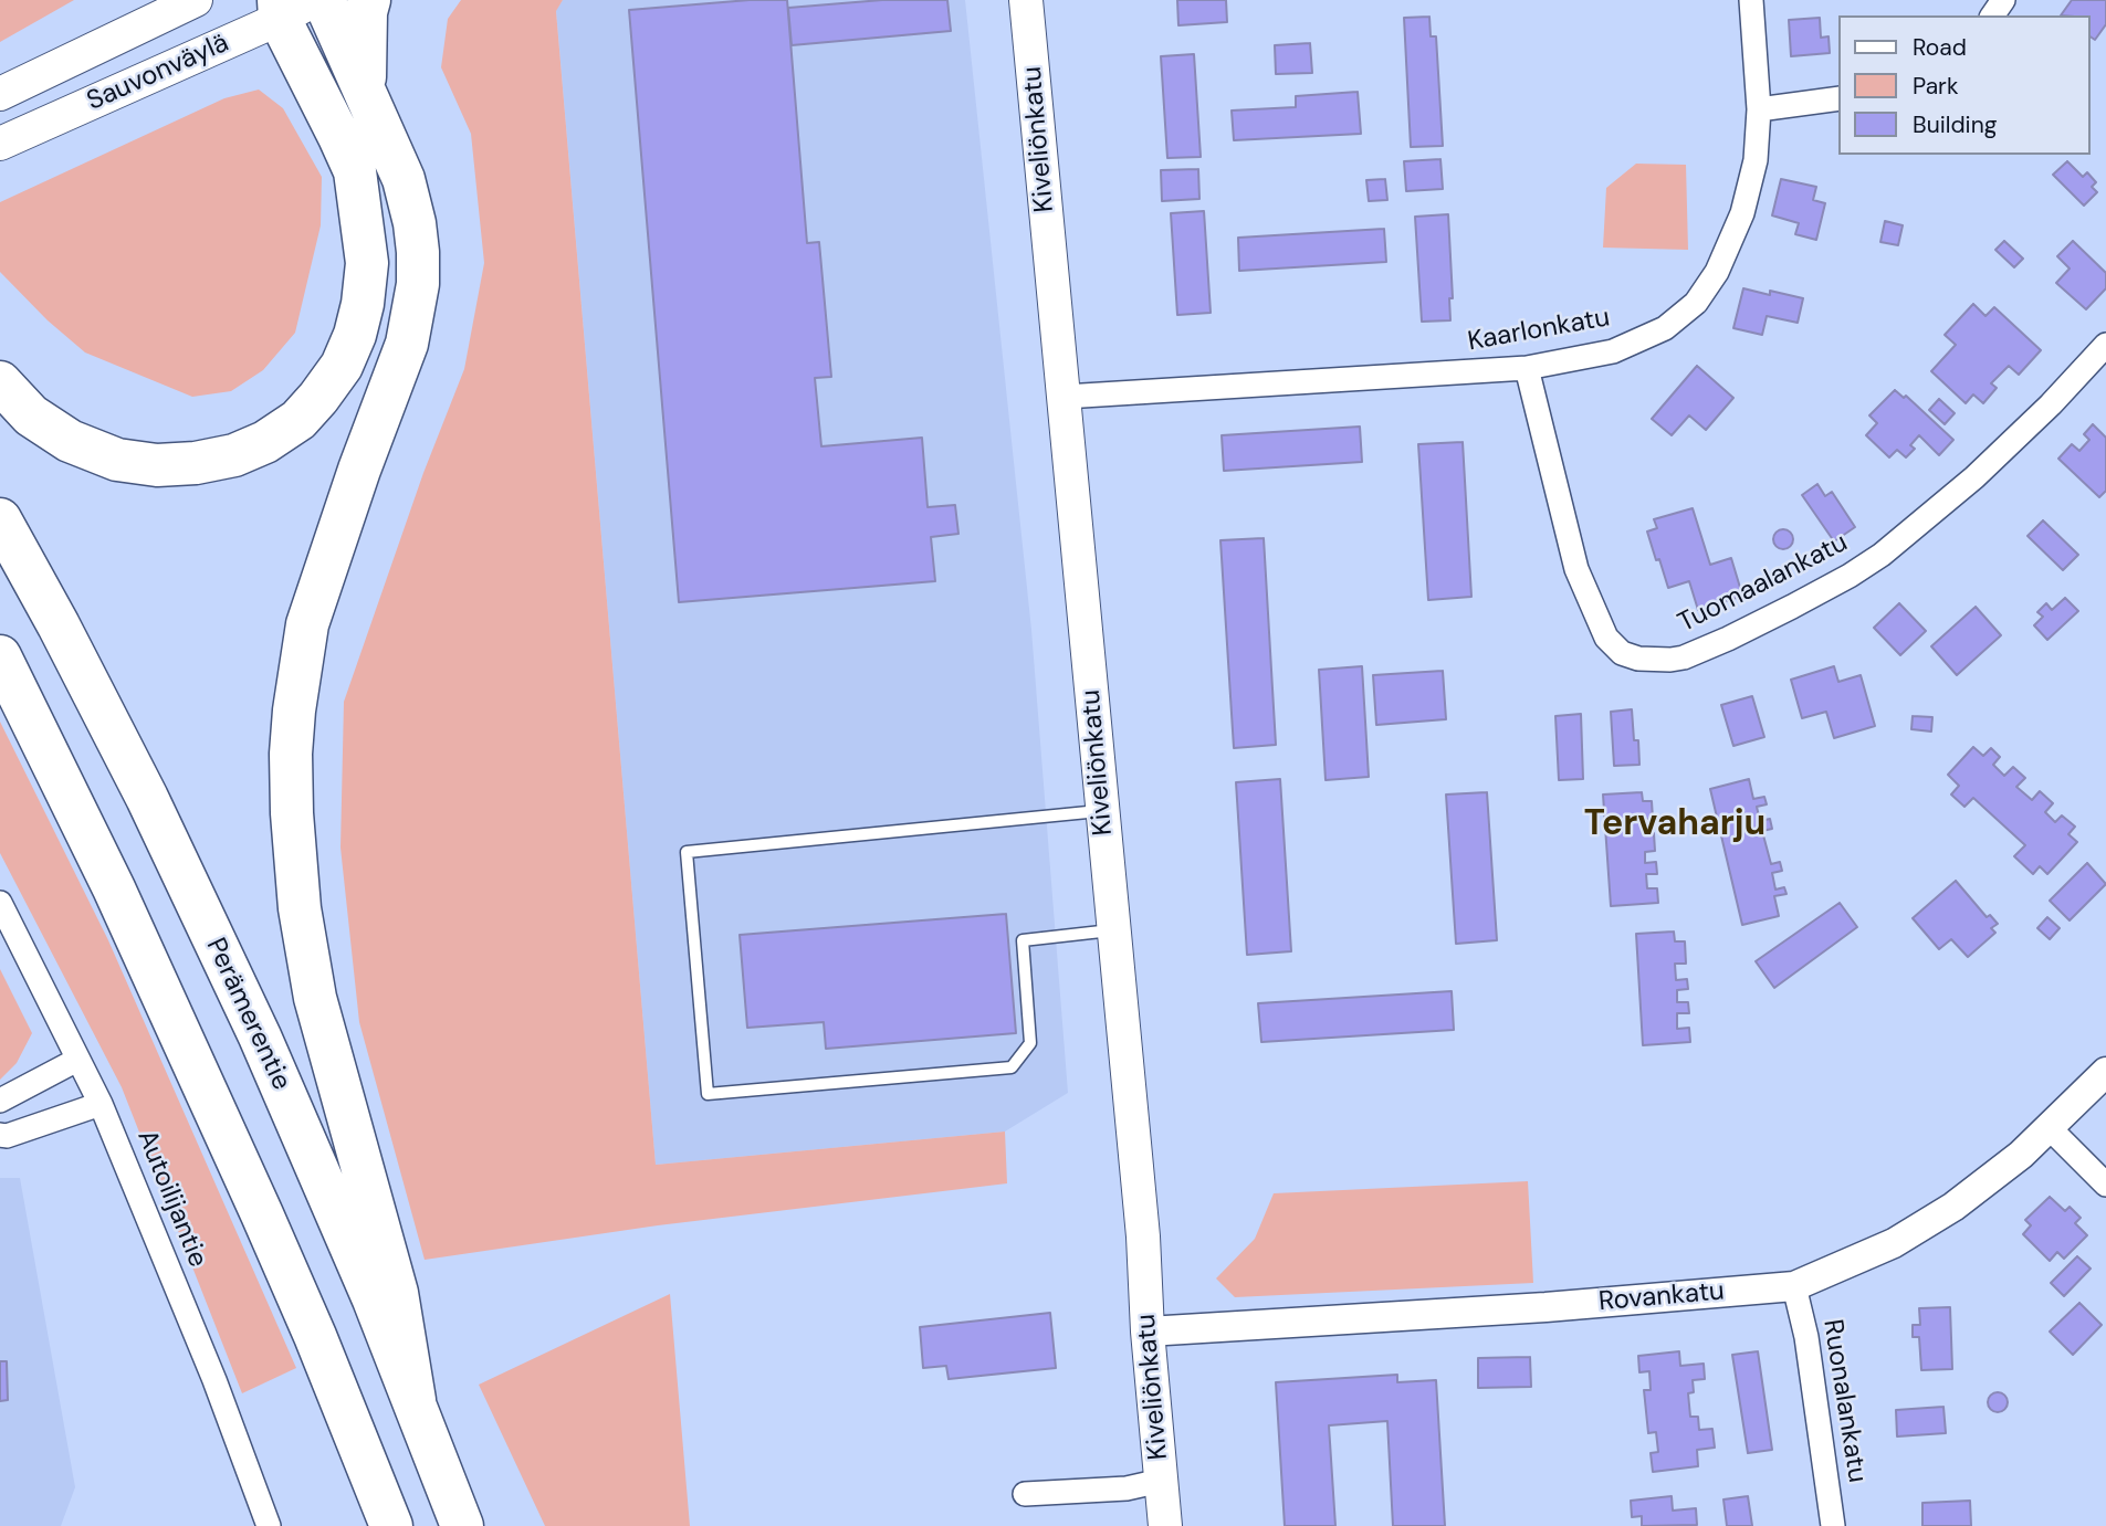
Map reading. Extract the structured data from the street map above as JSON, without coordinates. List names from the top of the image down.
{
  "streets": {
    "highway": ["Perämerentie"],
    "main road": ["Sauvonväylä", "Kiveliönkatu"],
    "street": [
      "Kaarlonkatu",
      "Tuomaalankatu",
      "Autoilijantie",
      "Rovankatu",
      "Ruonalankatu"
    ]
  },
  "crossings": [
    ["Kiveliönkatu", "Kaarlonkatu"],
    ["Kiveliönkatu", "Rovankatu"],
    ["Kaarlonkatu", "Tuomaalankatu"],
    ["Rovankatu", "Ruonalankatu"]
  ],
  "districts": ["Tervaharju"],
  "legend": ["Road", "Park", "Building"]
}
